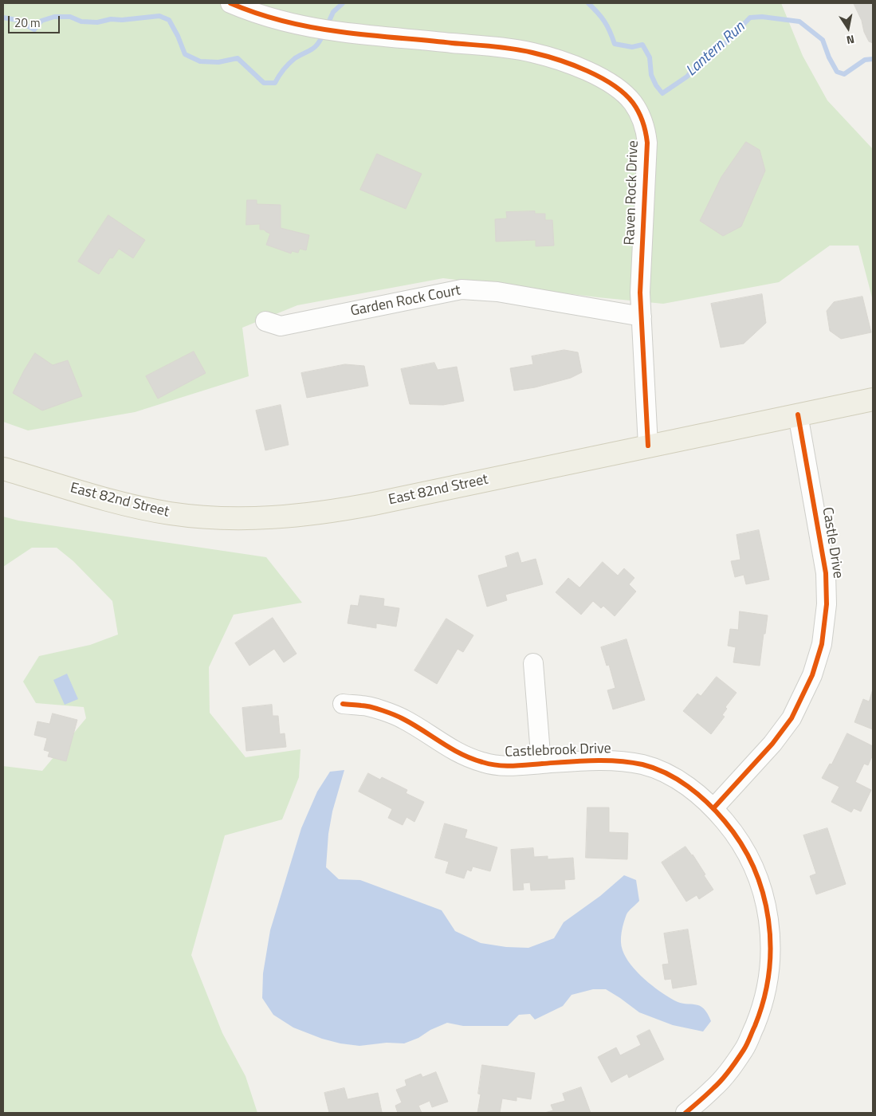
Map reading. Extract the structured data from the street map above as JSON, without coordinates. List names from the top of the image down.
{
  "streets": {
    "main road": ["East 82nd Street"],
    "street": [
      "Raven Rock Drive",
      "Garden Rock Court",
      "Castle Drive",
      "Castlebrook Drive"
    ]
  },
  "crossings": [
    ["Raven Rock Drive", "Garden Rock Court"],
    ["Raven Rock Drive", "East 82nd Street"],
    ["East 82nd Street", "Castle Drive"],
    ["Castle Drive", "Castlebrook Drive"]
  ],
  "water": ["Lantern Run"],
  "scale_bar": "20 m",
  "north": "bottom"
}
